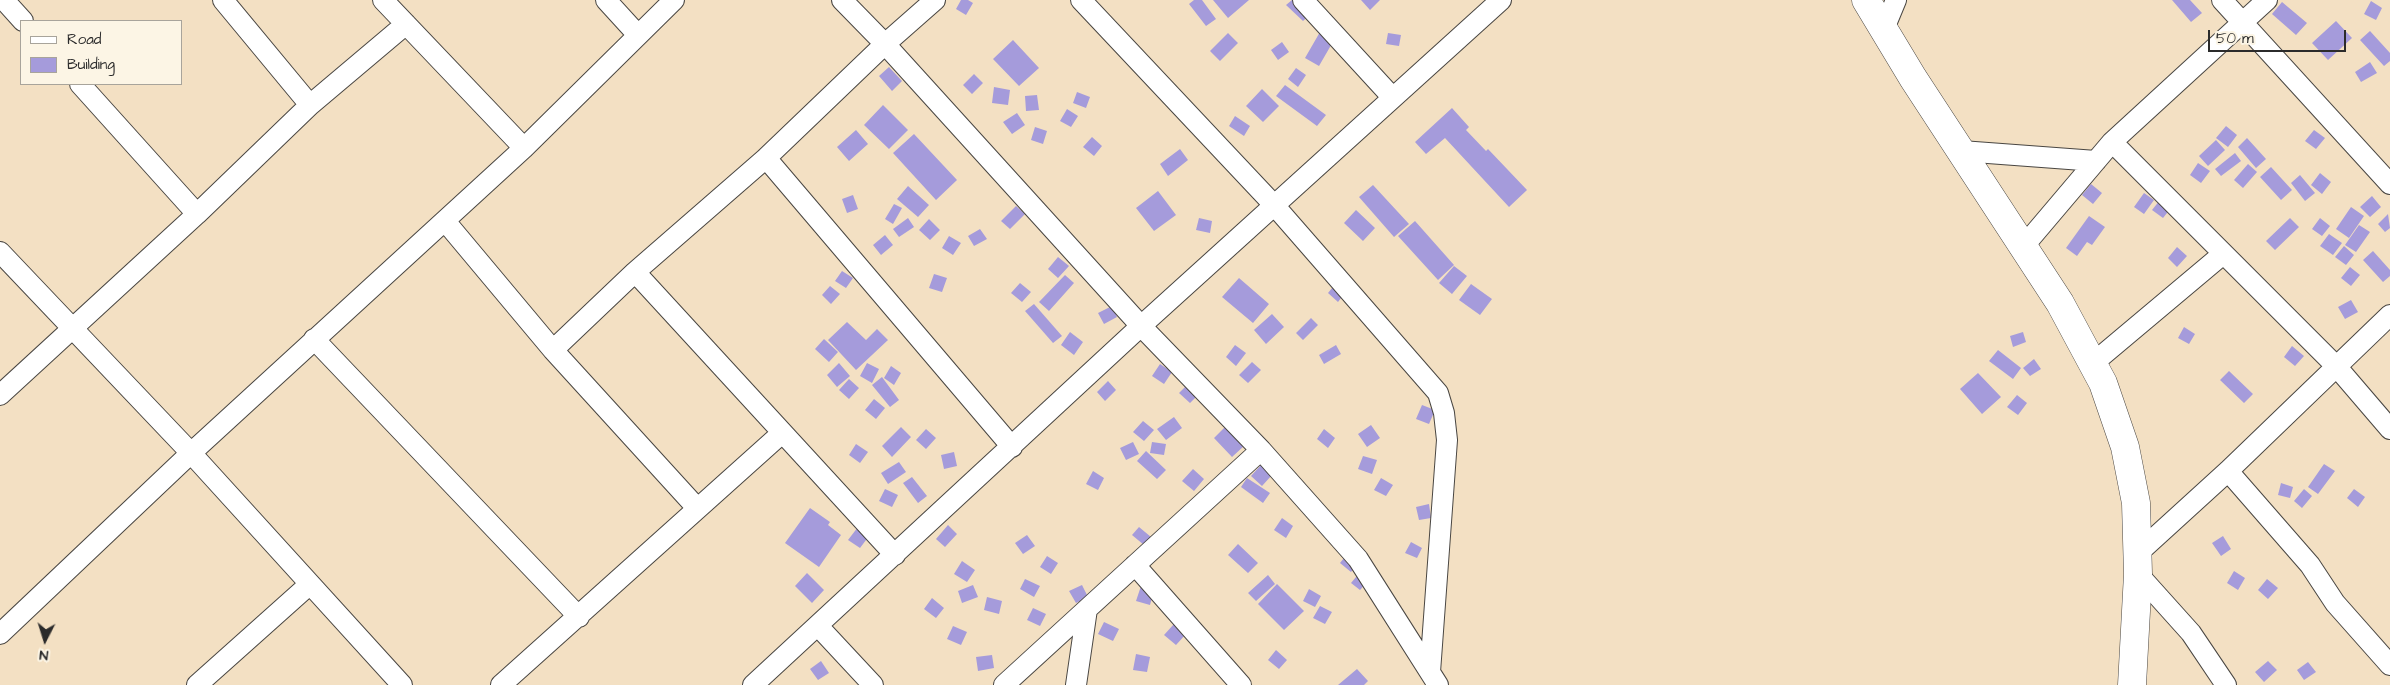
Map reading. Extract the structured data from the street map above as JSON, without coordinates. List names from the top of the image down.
{
  "legend": ["Road", "Building"],
  "scale_bar": "50 m",
  "north": "bottom"
}
